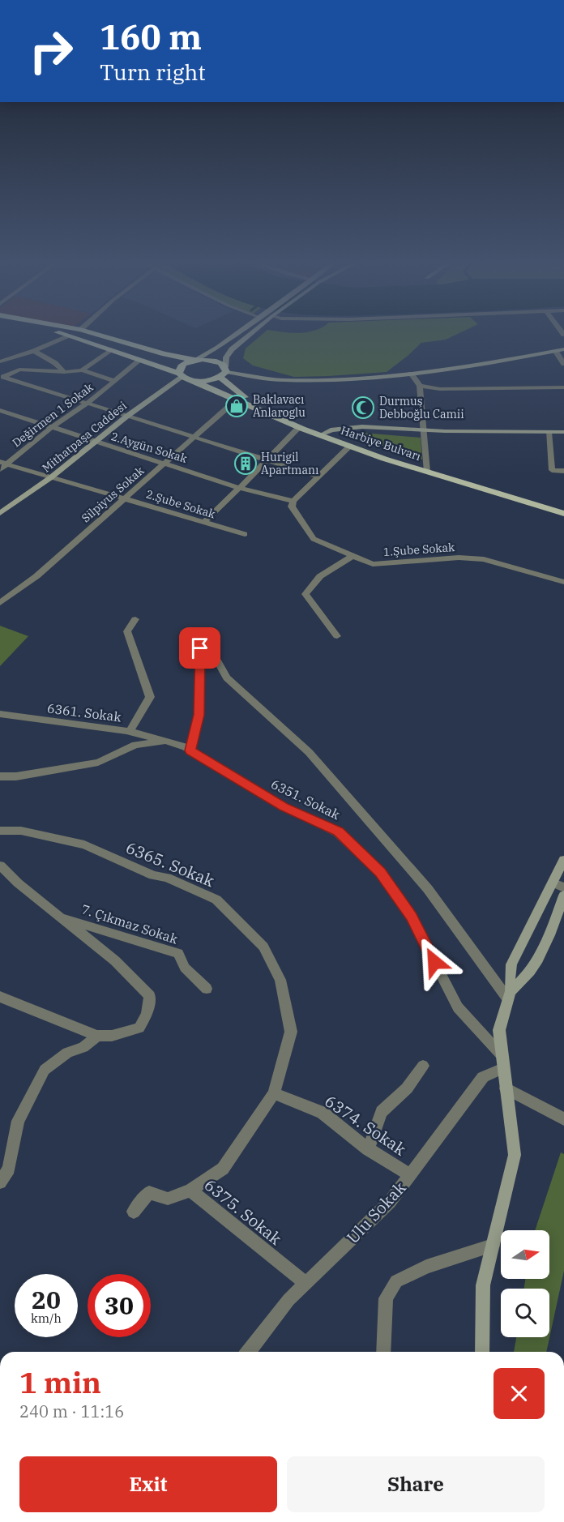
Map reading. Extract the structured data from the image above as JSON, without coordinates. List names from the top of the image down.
{
  "streets": {
    "main road": ["Harbiye Bulvarı"],
    "street": [
      "Değirmen 1 Sokak",
      "Mithatpaşa Caddesi",
      "2.Aygün Sokak",
      "Silpiyus Sokak",
      "2.Şube Sokak",
      "1.Şube Sokak",
      "6361. Sokak",
      "6351. Sokak",
      "6365. Sokak",
      "7. Çıkmaz Sokak",
      "6374. Sokak",
      "6375. Sokak",
      "Ulu Sokak"
    ]
  },
  "crossings": [
    ["Değirmen 1 Sokak", "Harbiye Bulvarı"],
    ["Değirmen 1 Sokak", "2.Aygün Sokak"],
    ["Değirmen 1 Sokak", "2.Şube Sokak"],
    ["Mithatpaşa Caddesi", "Harbiye Bulvarı"],
    ["Mithatpaşa Caddesi", "2.Aygün Sokak"],
    ["Mithatpaşa Caddesi", "2.Şube Sokak"],
    ["Harbiye Bulvarı", "Silpiyus Sokak"],
    ["2.Aygün Sokak", "Silpiyus Sokak"],
    ["2.Aygün Sokak", "1.Şube Sokak"],
    ["Silpiyus Sokak", "2.Şube Sokak"],
    ["6361. Sokak", "6351. Sokak"],
    ["6351. Sokak", "Ulu Sokak"],
    ["6365. Sokak", "6374. Sokak"],
    ["6365. Sokak", "6375. Sokak"],
    ["6374. Sokak", "Ulu Sokak"],
    ["6375. Sokak", "Ulu Sokak"]
  ],
  "places": {
    "shop": ["Baklavacı Anlaroglu"],
    "mosque": ["Durmuş Debboğlu Camii"],
    "building": ["Hurigil Apartmanı"]
  },
  "north": "right",
  "page": {
    "turn": ["160 m", "Turn right"],
    "speed": "20 km/h",
    "limit": "30",
    "heading": ["1 min", "240 m · 11:16"],
    "buttons": ["Exit", "Share"]
  }
}
